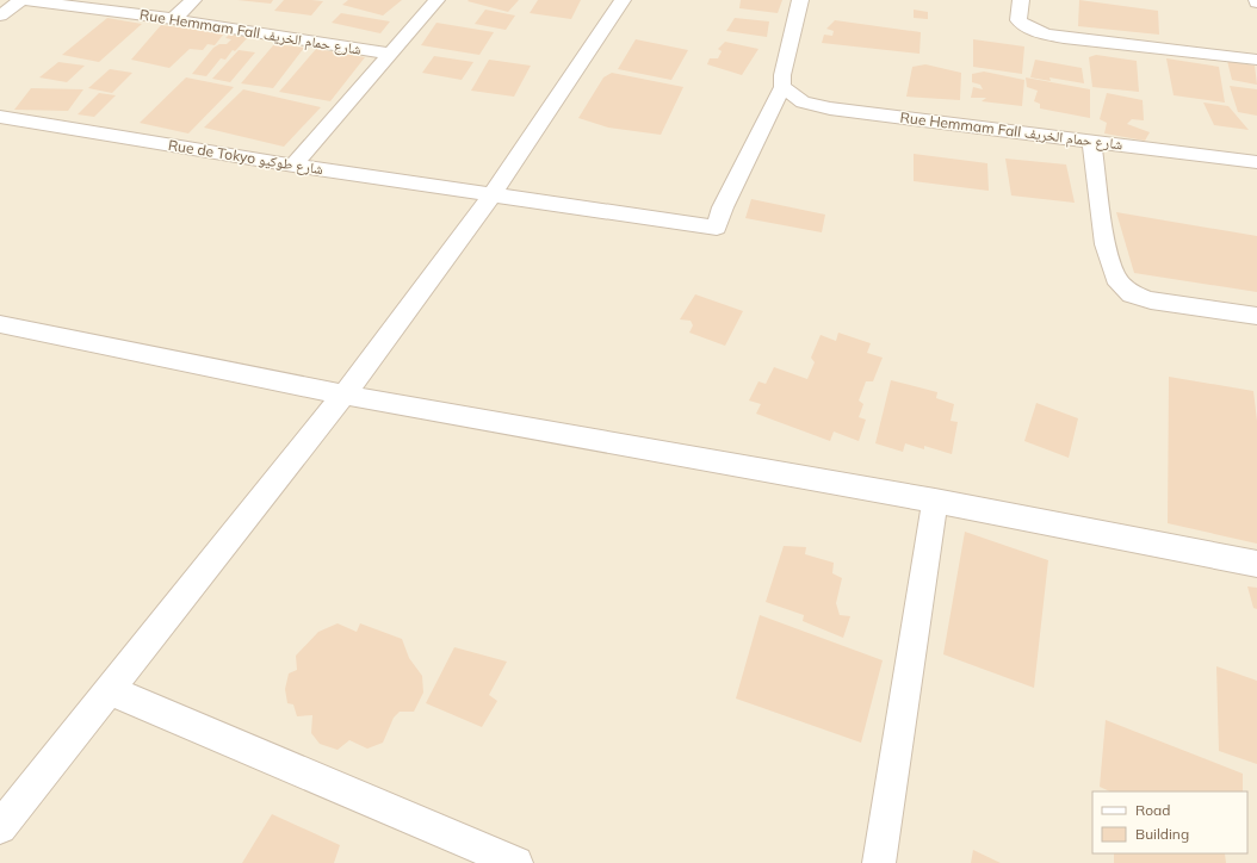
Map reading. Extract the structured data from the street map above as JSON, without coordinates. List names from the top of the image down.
{
  "streets": {
    "street": ["Rue Hemmam Fall شارع حمام الخريف", "Rue de Tokyo شارع طوكيو"]
  },
  "crossings": [
    ["Rue Hemmam Fall شارع حمام الخريف", "Rue de Tokyo شارع طوكيو"]
  ],
  "legend": ["Road", "Building"]
}
